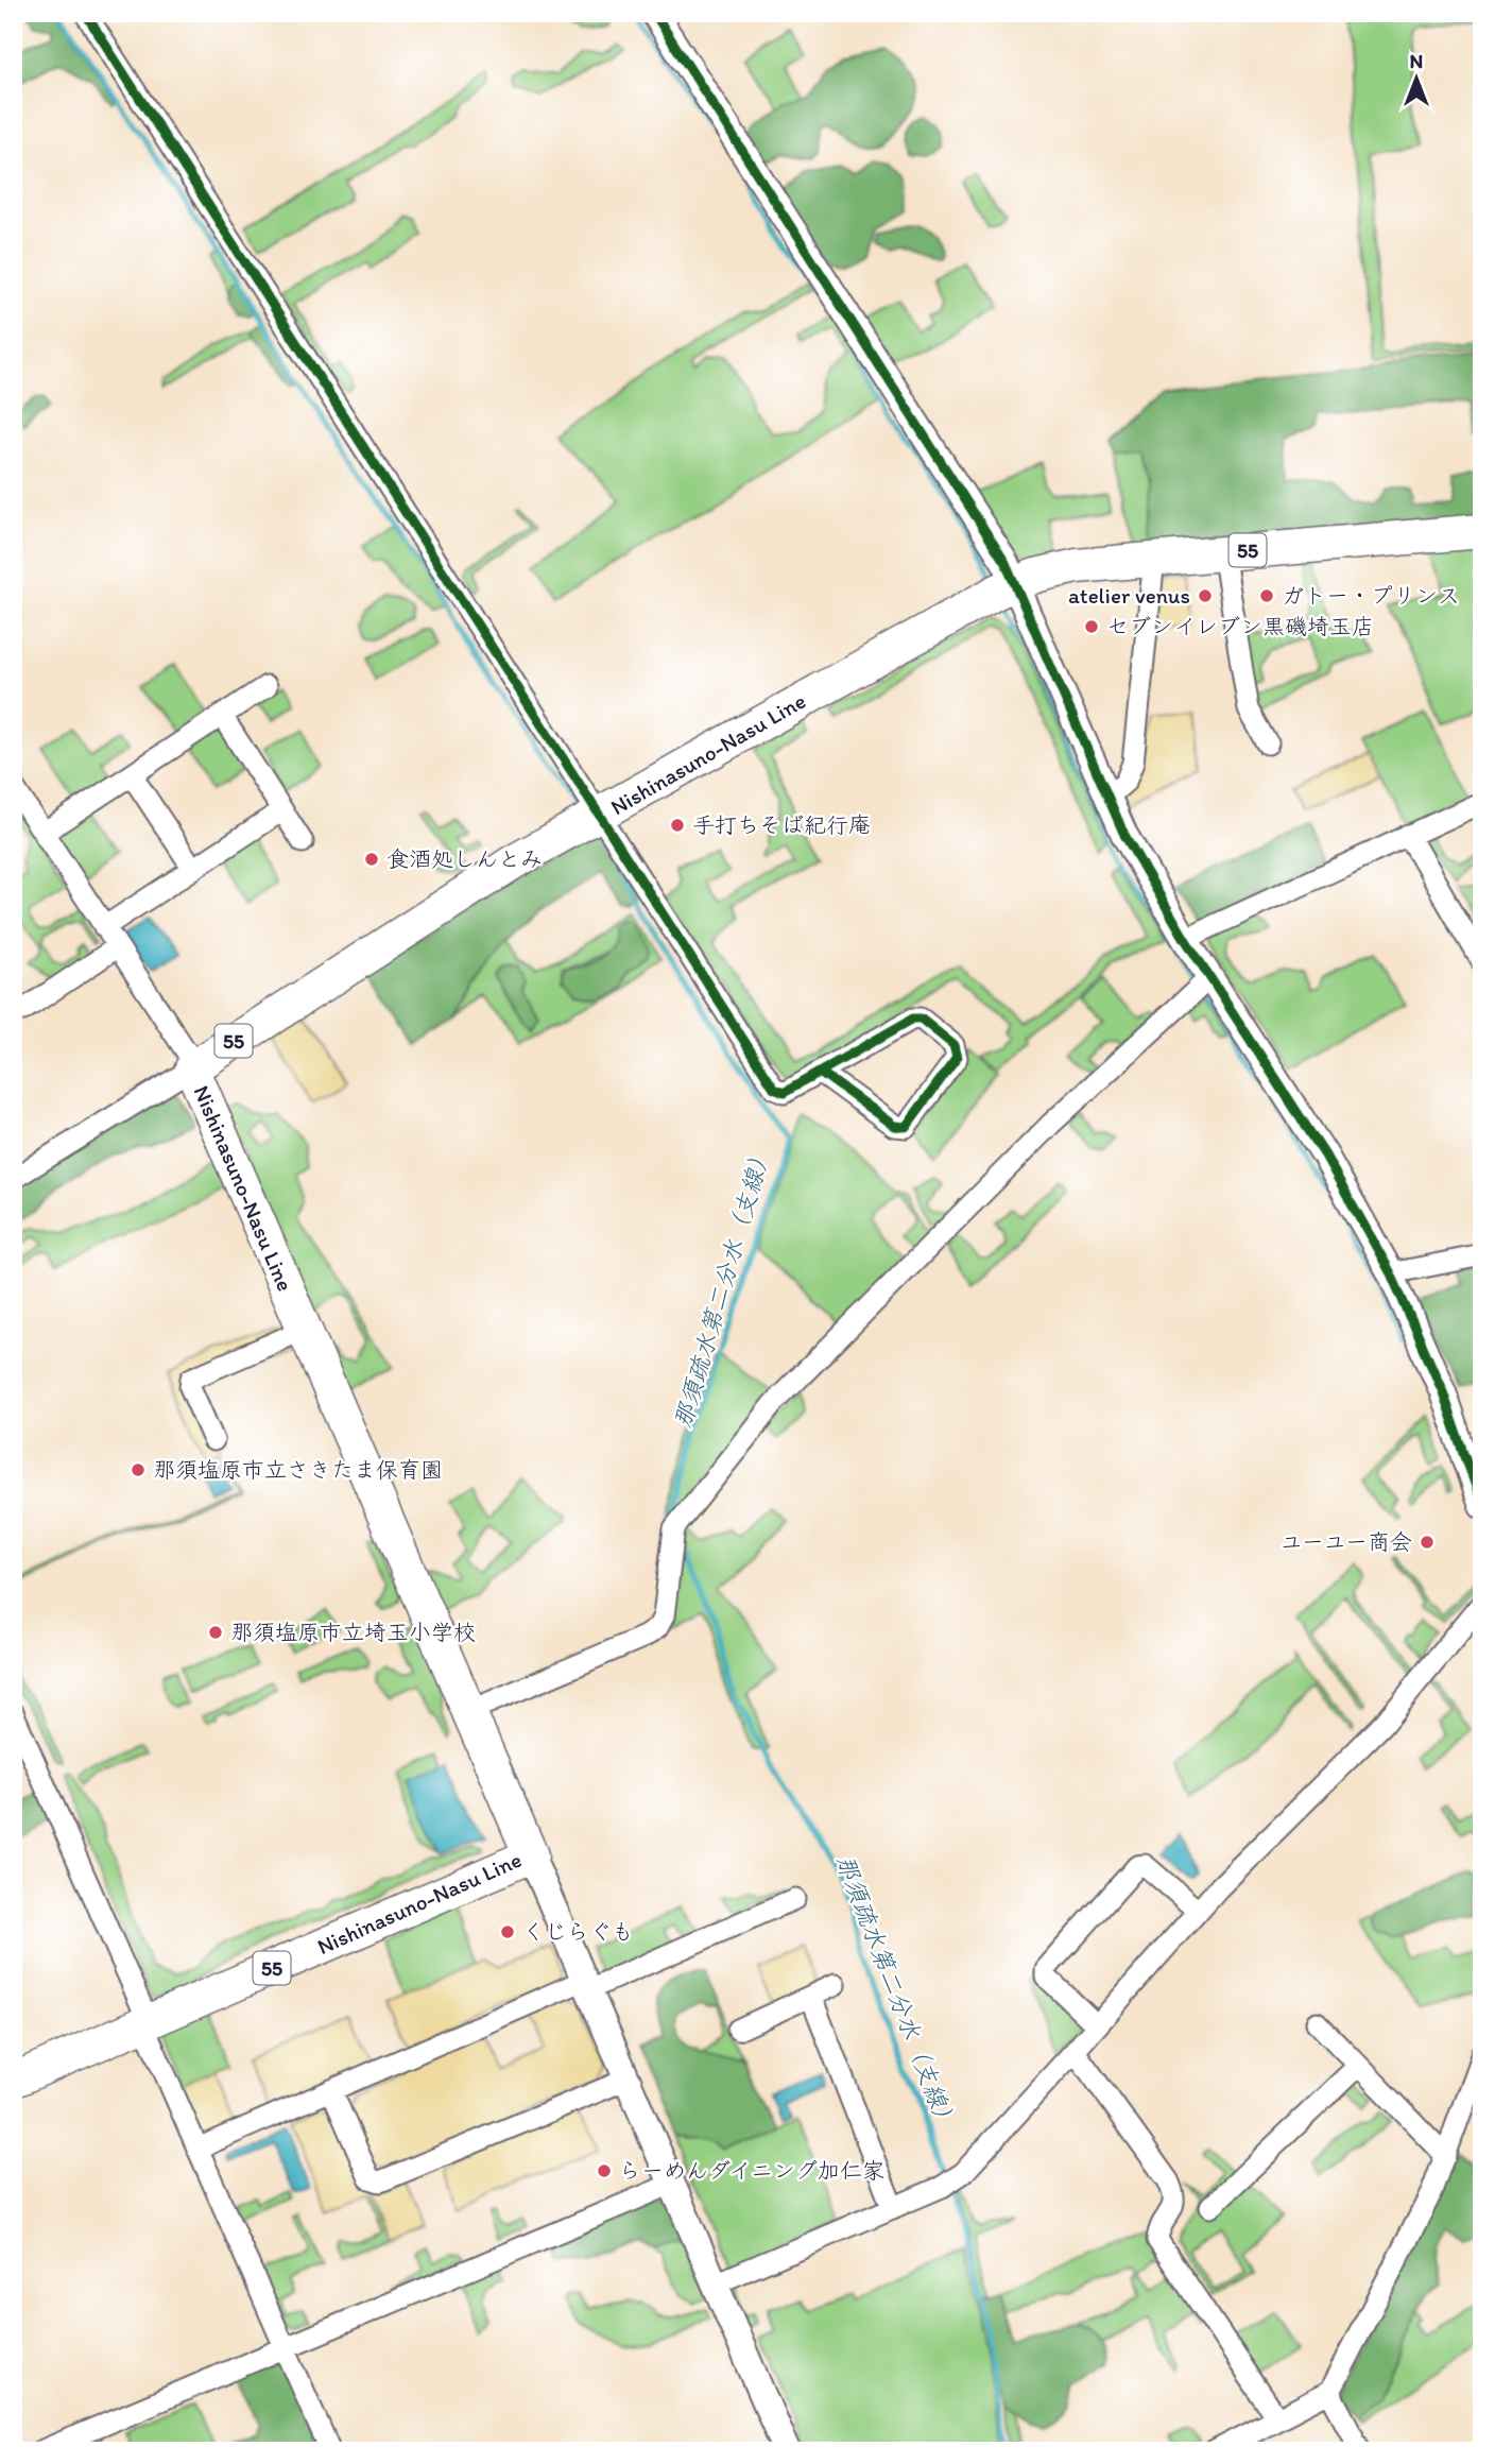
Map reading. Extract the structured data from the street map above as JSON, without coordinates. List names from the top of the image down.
{
  "streets": {
    "main road": ["55", "Nishinasuno-Nasu Line"]
  },
  "water": ["那須疏水第二分水（支線）"],
  "places": [
    "atelier venus",
    "ガトー・プリンス",
    "セブンイレブン黒磯埼玉店",
    "手打ちそば紀行庵",
    "食酒処しんとみ",
    "那須塩原市立さきたま保育園",
    "ユーユー商会",
    "那須塩原市立埼玉小学校",
    "くじらぐも",
    "らーめんダイニング加仁家"
  ],
  "north": "top"
}
